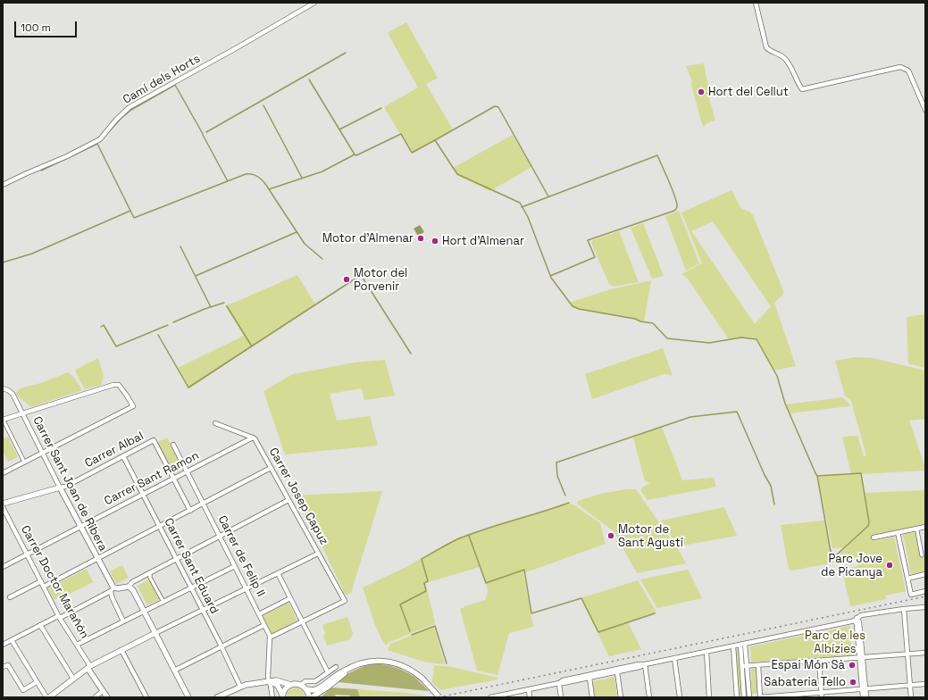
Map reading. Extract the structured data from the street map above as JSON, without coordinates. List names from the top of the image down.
{
  "streets": {
    "street": [
      "Camí dels Horts",
      "Carrer Albal",
      "Carrer Sant Ramon",
      "Carrer Sant Joan de Ribera",
      "Carrer Josep Capuz",
      "Carrer de Felip II",
      "Carrer Sant Eduard",
      "Carrer Doctor Marañón"
    ]
  },
  "crossings": [
    ["Carrer Albal", "Carrer Sant Ramon"],
    ["Carrer Albal", "Carrer Sant Joan de Ribera"],
    ["Carrer Albal", "Carrer Sant Eduard"],
    ["Carrer Sant Ramon", "Carrer Sant Joan de Ribera"],
    ["Carrer Sant Ramon", "Carrer Josep Capuz"],
    ["Carrer Sant Ramon", "Carrer de Felip II"],
    ["Carrer Sant Ramon", "Carrer Sant Eduard"],
    ["Carrer Sant Ramon", "Carrer Doctor Marañón"]
  ],
  "parks": ["Parc de les Albízies"],
  "places": [
    "Hort del Cellut",
    "Motor d'Almenar",
    "Hort d'Almenar",
    "Motor del Porvenir",
    "Motor de Sant Agustí",
    "Parc Jove de Picanya",
    "Espai Món Sà",
    "Sabateria Tello"
  ],
  "scale_bar": "100 m"
}
